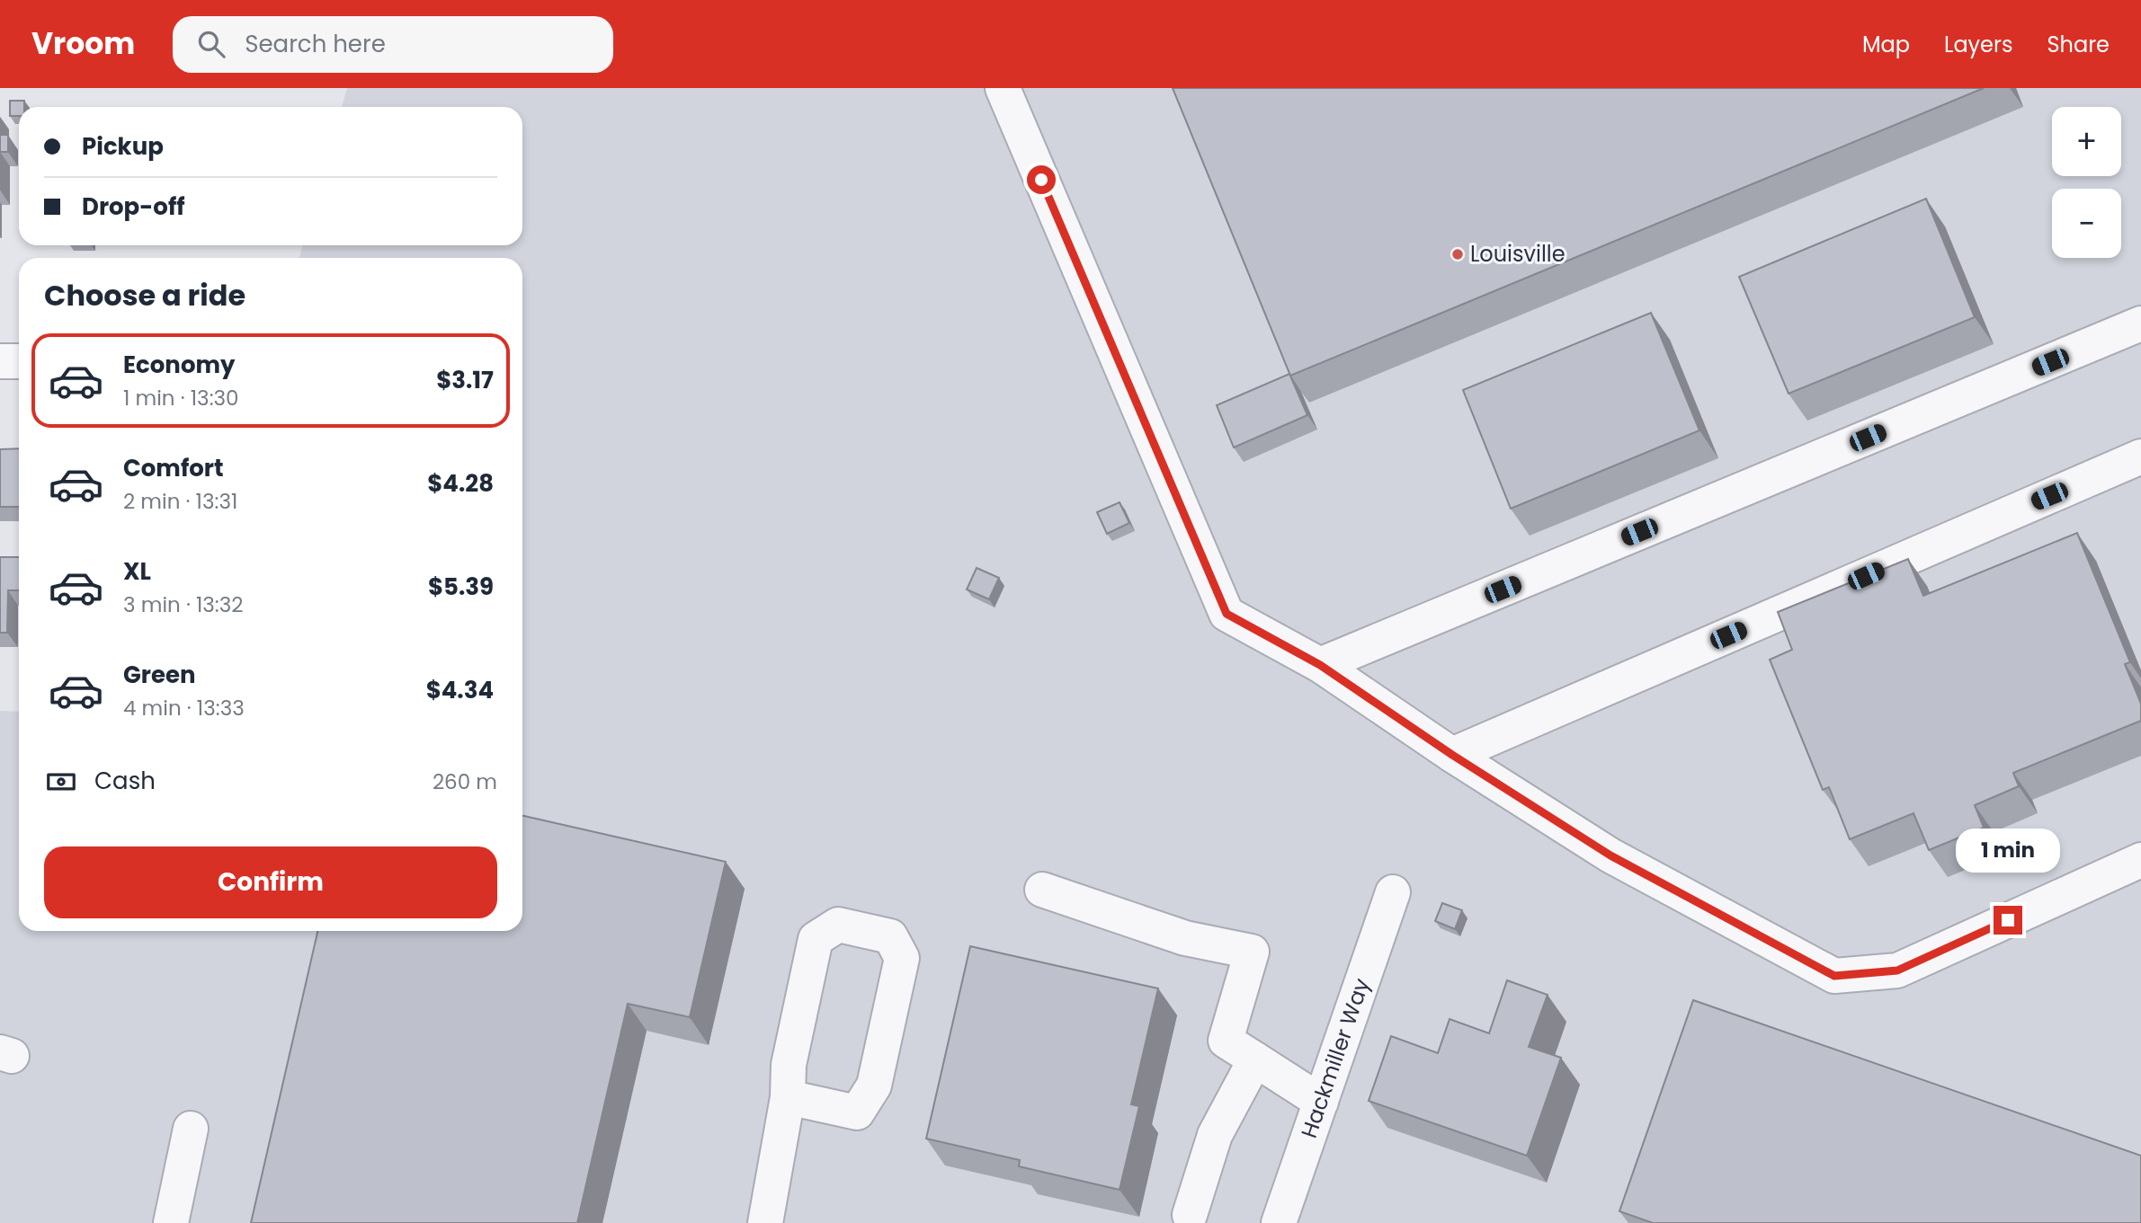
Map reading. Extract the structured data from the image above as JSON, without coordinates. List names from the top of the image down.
{
  "streets": {
    "street": ["Hackmiller Way"]
  },
  "places": ["Louisville"],
  "page": {
    "header": "Vroom",
    "search": "Search here",
    "nav": ["Map", "Layers", "Share"],
    "map_buttons": ["+", "−"],
    "banner": ["Pickup", "Drop-off"],
    "heading": "Choose a ride",
    "list": [
      {
        "name": "Economy",
        "note": "1 min · 13:30",
        "value": "$3.17"
      },
      {
        "name": "Comfort",
        "note": "2 min · 13:31",
        "value": "$4.28"
      },
      {
        "name": "XL",
        "note": "3 min · 13:32",
        "value": "$5.39"
      },
      {
        "name": "Green",
        "note": "4 min · 13:33",
        "value": "$4.34"
      }
    ],
    "pay": ["Cash", "260 m"],
    "bubble": "1 min",
    "buttons": "Confirm"
  }
}
